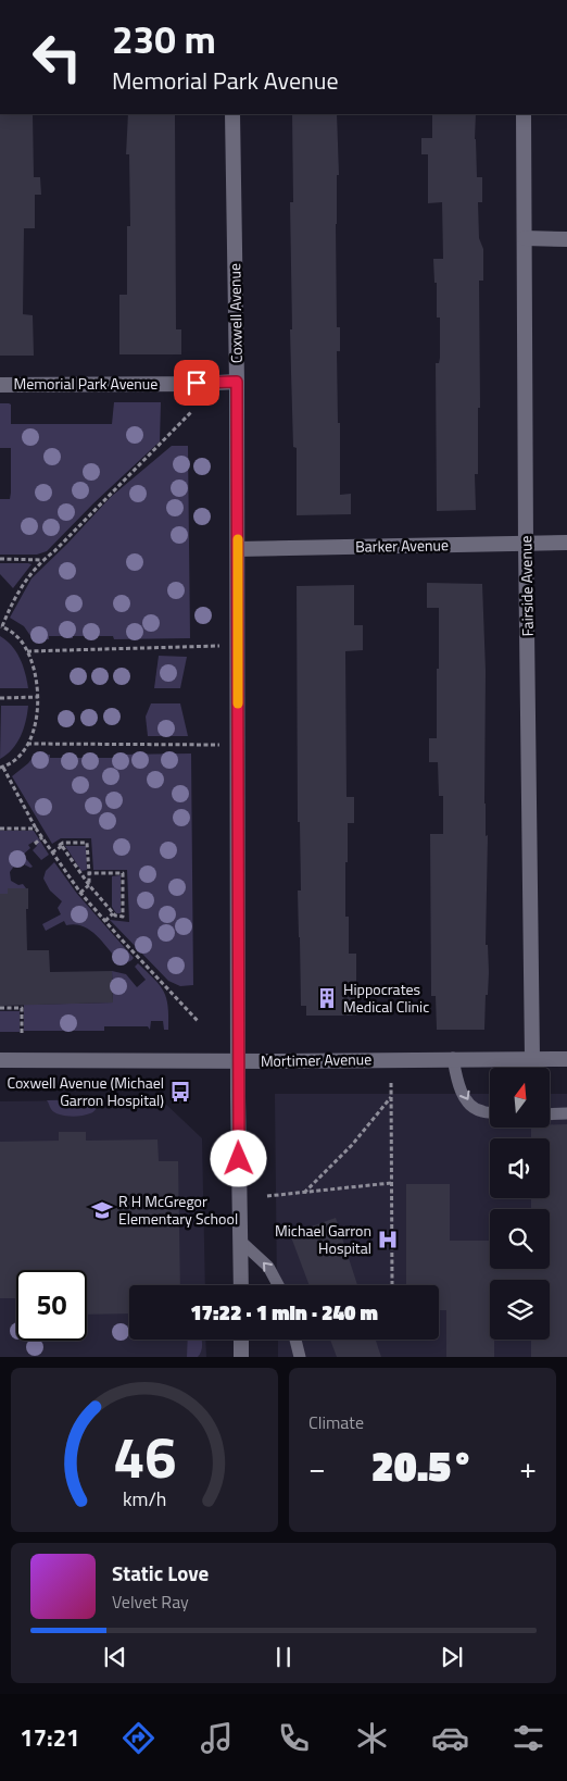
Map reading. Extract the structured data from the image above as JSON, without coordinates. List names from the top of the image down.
{
  "streets": {
    "street": [
      "Coxwell Avenue",
      "Memorial Park Avenue",
      "Barker Avenue",
      "Fairside Avenue",
      "Mortimer Avenue"
    ]
  },
  "crossings": [
    ["Coxwell Avenue", "Memorial Park Avenue"],
    ["Coxwell Avenue", "Barker Avenue"],
    ["Coxwell Avenue", "Mortimer Avenue"],
    ["Barker Avenue", "Fairside Avenue"],
    ["Fairside Avenue", "Mortimer Avenue"]
  ],
  "places": {
    "building": ["Hippocrates Medical Clinic"],
    "bus stop": ["Coxwell Avenue (Michael Garron Hospital)"],
    "school or university": ["R H McGregor Elementary School"],
    "hospital": ["Michael Garron Hospital"]
  },
  "north": "top",
  "page": {
    "turn": ["230 m", "Memorial Park Avenue"],
    "limit": "50",
    "trip": "17:22 · 1 min · 240 m",
    "tile": "Climate",
    "heat": ["−", "20.5°", "+"],
    "song": ["Static Love", "Velvet Ray"],
    "tabs": "17:21",
    "gauge": ["46", "km/h"]
  }
}
